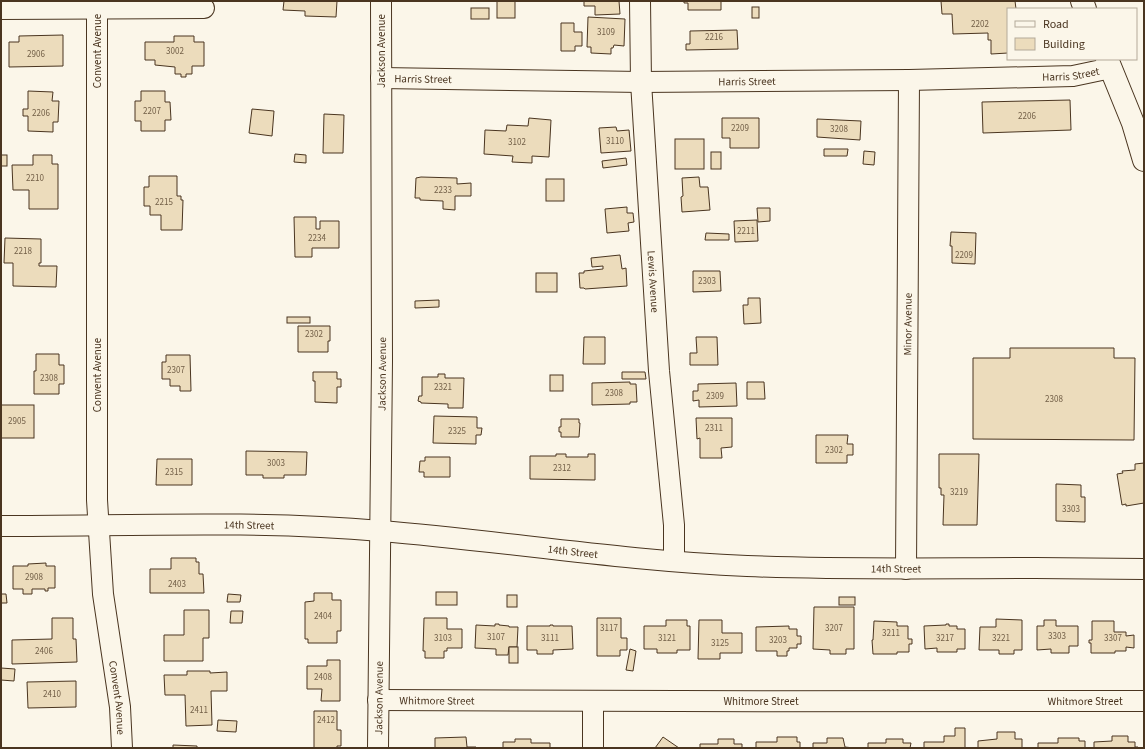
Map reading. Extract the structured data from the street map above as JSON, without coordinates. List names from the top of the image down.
{
  "streets": {
    "street": [
      "Convent Avenue",
      "Jackson Avenue",
      "Harris Street",
      "Lewis Avenue",
      "Minor Avenue",
      "14th Street",
      "Whitmore Street"
    ]
  },
  "crossings": [
    ["Convent Avenue", "14th Street"],
    ["Jackson Avenue", "Harris Street"],
    ["Jackson Avenue", "14th Street"],
    ["Jackson Avenue", "Whitmore Street"],
    ["Harris Street", "Lewis Avenue"],
    ["Harris Street", "Minor Avenue"],
    ["Lewis Avenue", "14th Street"],
    ["Minor Avenue", "14th Street"]
  ],
  "house_numbers": [
    "2202",
    "3109",
    "2216",
    "3002",
    "2906",
    "2207",
    "2206",
    "2206",
    "2209",
    "3208",
    "3110",
    "3102",
    "2210",
    "2233",
    "2215",
    "2211",
    "2234",
    "2218",
    "2209",
    "2303",
    "2302",
    "2307",
    "2308",
    "2321",
    "2308",
    "2309",
    "2308",
    "2905",
    "2311",
    "2325",
    "2302",
    "3003",
    "2312",
    "2315",
    "3219",
    "3303",
    "2908",
    "2403",
    "2404",
    "3117",
    "3207",
    "3211",
    "3303",
    "3107",
    "3103",
    "3111",
    "3121",
    "3217",
    "3221",
    "3307",
    "3203",
    "3125",
    "2406",
    "2408",
    "2410",
    "2411",
    "2412"
  ],
  "legend": ["Road", "Building"]
}
